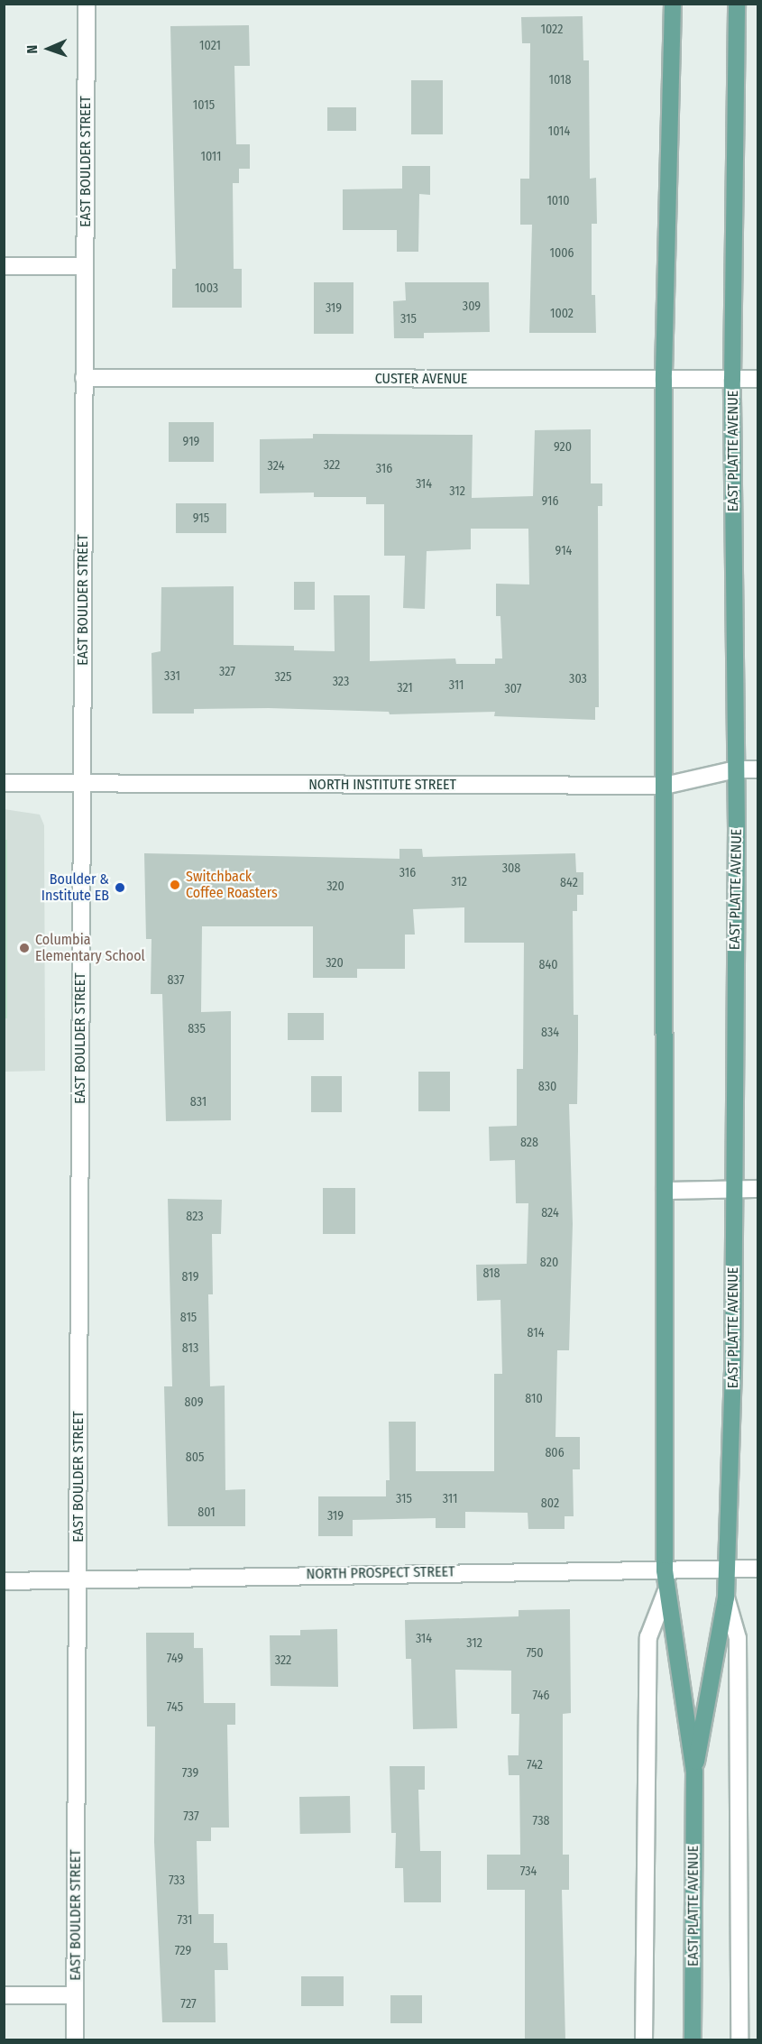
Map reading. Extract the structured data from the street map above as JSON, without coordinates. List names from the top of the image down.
{
  "streets": {
    "main road": ["EAST PLATTE AVENUE"],
    "street": [
      "EAST BOULDER STREET",
      "CUSTER AVENUE",
      "NORTH INSTITUTE STREET",
      "NORTH PROSPECT STREET"
    ]
  },
  "crossings": [
    ["EAST BOULDER STREET", "CUSTER AVENUE"],
    ["EAST BOULDER STREET", "NORTH INSTITUTE STREET"],
    ["EAST BOULDER STREET", "NORTH PROSPECT STREET"],
    ["CUSTER AVENUE", "EAST PLATTE AVENUE"],
    ["EAST PLATTE AVENUE", "NORTH INSTITUTE STREET"],
    ["EAST PLATTE AVENUE", "NORTH PROSPECT STREET"]
  ],
  "places": ["Switchback Coffee Roasters", "Boulder & Institute EB", "Columbia Elementary School"],
  "house_numbers": [
    "1022",
    "1021",
    "1018",
    "1015",
    "1014",
    "1011",
    "1010",
    "1006",
    "1003",
    "309",
    "319",
    "1002",
    "315",
    "919",
    "920",
    "322",
    "324",
    "316",
    "314",
    "312",
    "916",
    "915",
    "914",
    "327",
    "331",
    "325",
    "303",
    "323",
    "311",
    "321",
    "307",
    "308",
    "316",
    "312",
    "842",
    "320",
    "320",
    "840",
    "837",
    "835",
    "834",
    "830",
    "831",
    "828",
    "824",
    "823",
    "820",
    "818",
    "819",
    "815",
    "814",
    "813",
    "810",
    "809",
    "806",
    "805",
    "315",
    "311",
    "802",
    "801",
    "319",
    "314",
    "312",
    "750",
    "749",
    "322",
    "746",
    "745",
    "742",
    "739",
    "737",
    "738",
    "734",
    "733",
    "731",
    "729",
    "727"
  ],
  "north": "left"
}
